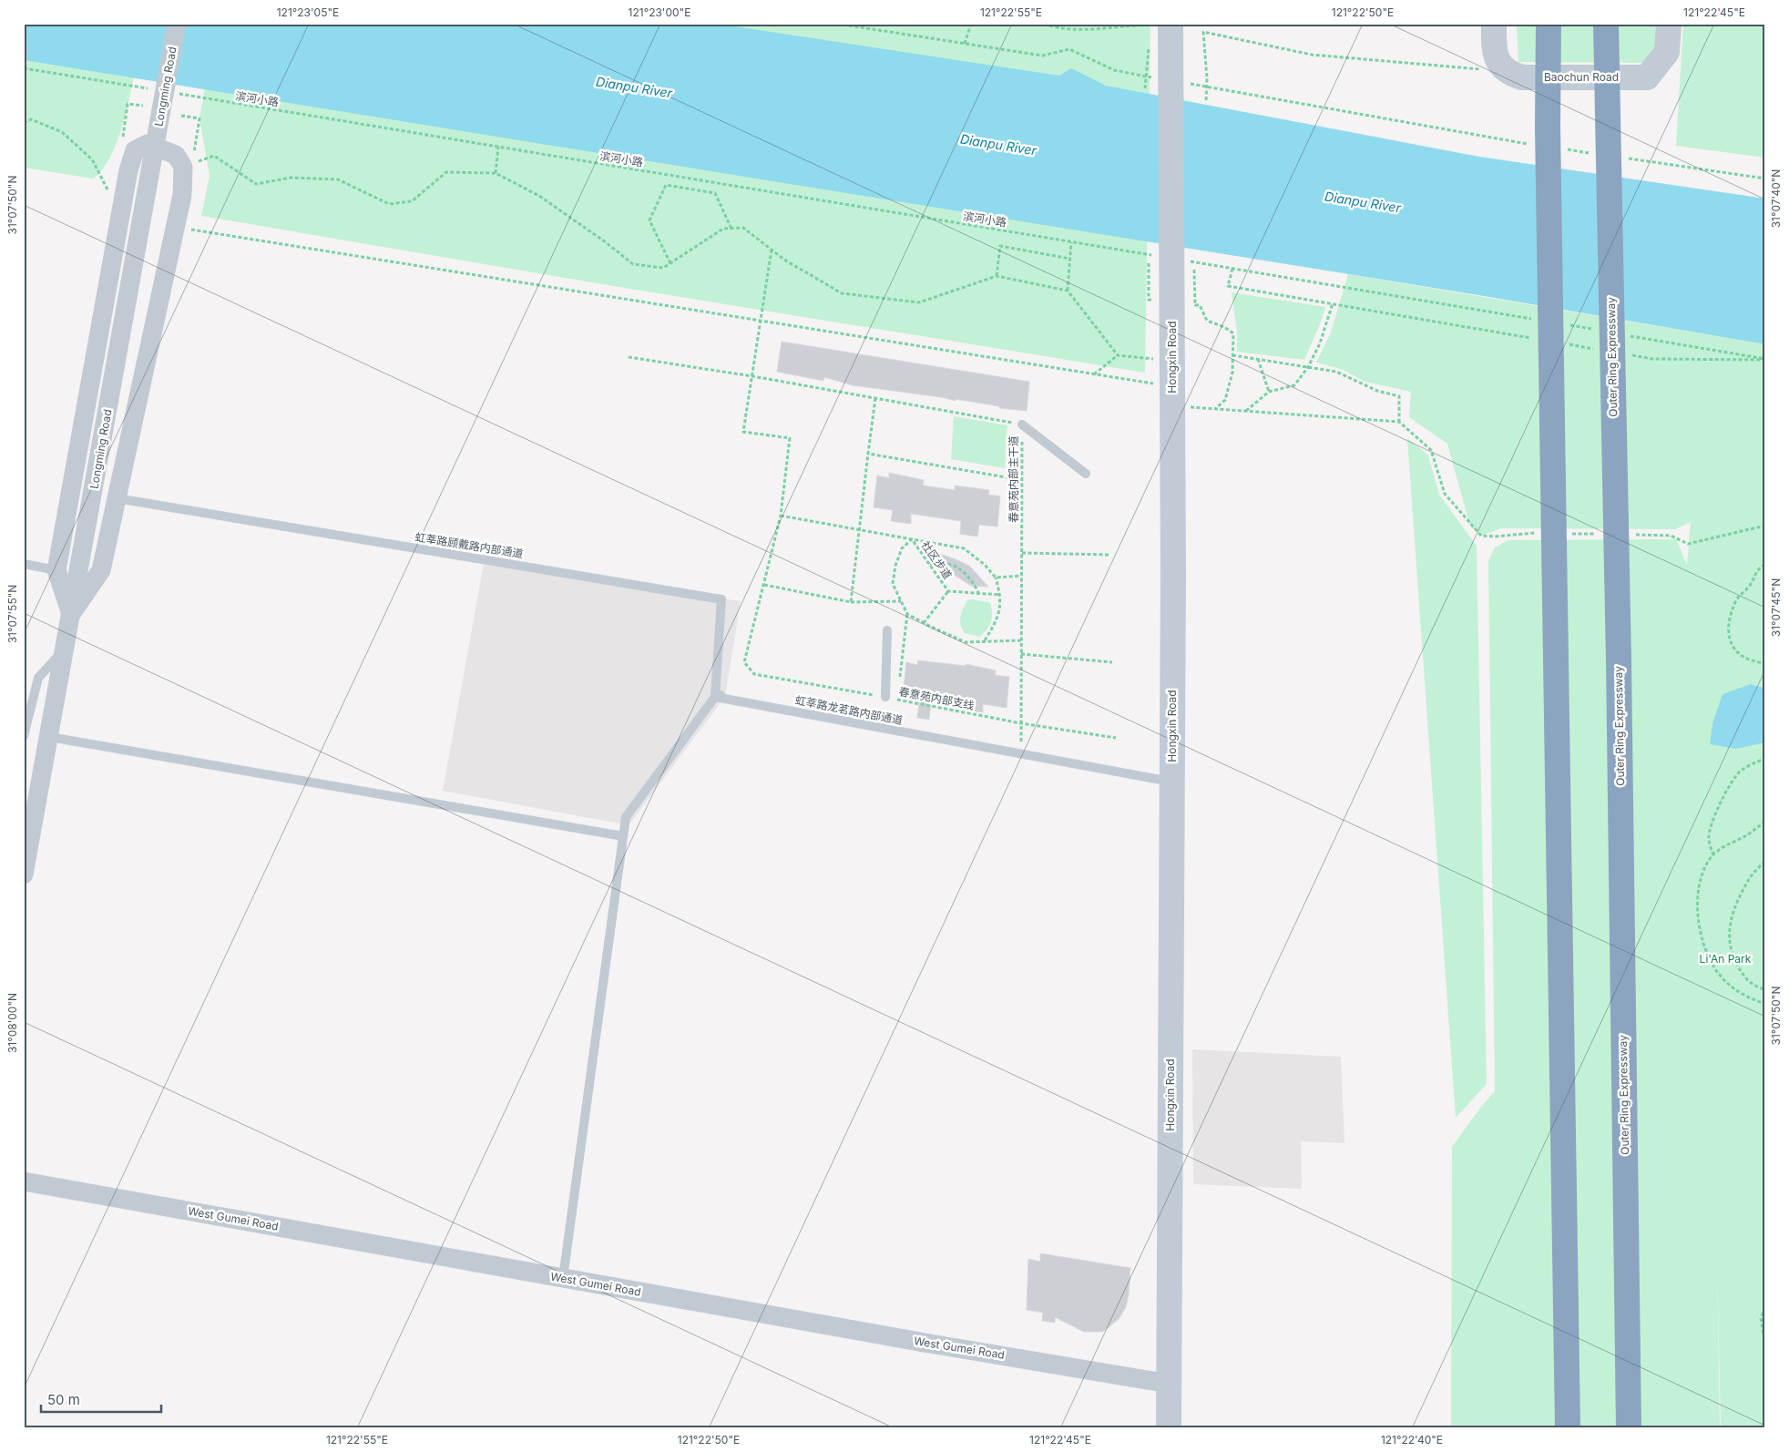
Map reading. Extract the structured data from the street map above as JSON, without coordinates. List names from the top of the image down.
{
  "streets": {
    "highway": ["Outer Ring Expressway"],
    "street": [
      "Baochun Road",
      "Longming Road",
      "Hongxin Road",
      "West Gumei Road"
    ],
    "lane": ["虹莘路顾戴路内部通道", "虹莘路龙茗路内部通道"],
    "path": [
      "滨河小路",
      "春意苑内部主干道",
      "社区步道",
      "春意苑内部支线"
    ]
  },
  "crossings": [
    ["Hongxin Road", "虹莘路龙茗路内部通道"],
    ["Hongxin Road", "West Gumei Road"],
    ["春意苑内部主干道", "春意苑内部支线"],
    ["春意苑内部主干道", "虹莘路龙茗路内部通道"],
    ["虹莘路顾戴路内部通道", "虹莘路龙茗路内部通道"]
  ],
  "water": ["Dianpu River"],
  "parks": ["Li'An Park"],
  "scale_bar": "50 m",
  "coordinates": [
    "121°23'05\"E",
    "121°23'00\"E",
    "121°22'55\"E",
    "121°22'50\"E",
    "121°22'45\"E",
    "31°07'40\"N",
    "31°07'50\"N",
    "31°07'45\"N",
    "31°07'55\"N",
    "31°08'00\"N",
    "121°22'40\"E"
  ]
}
